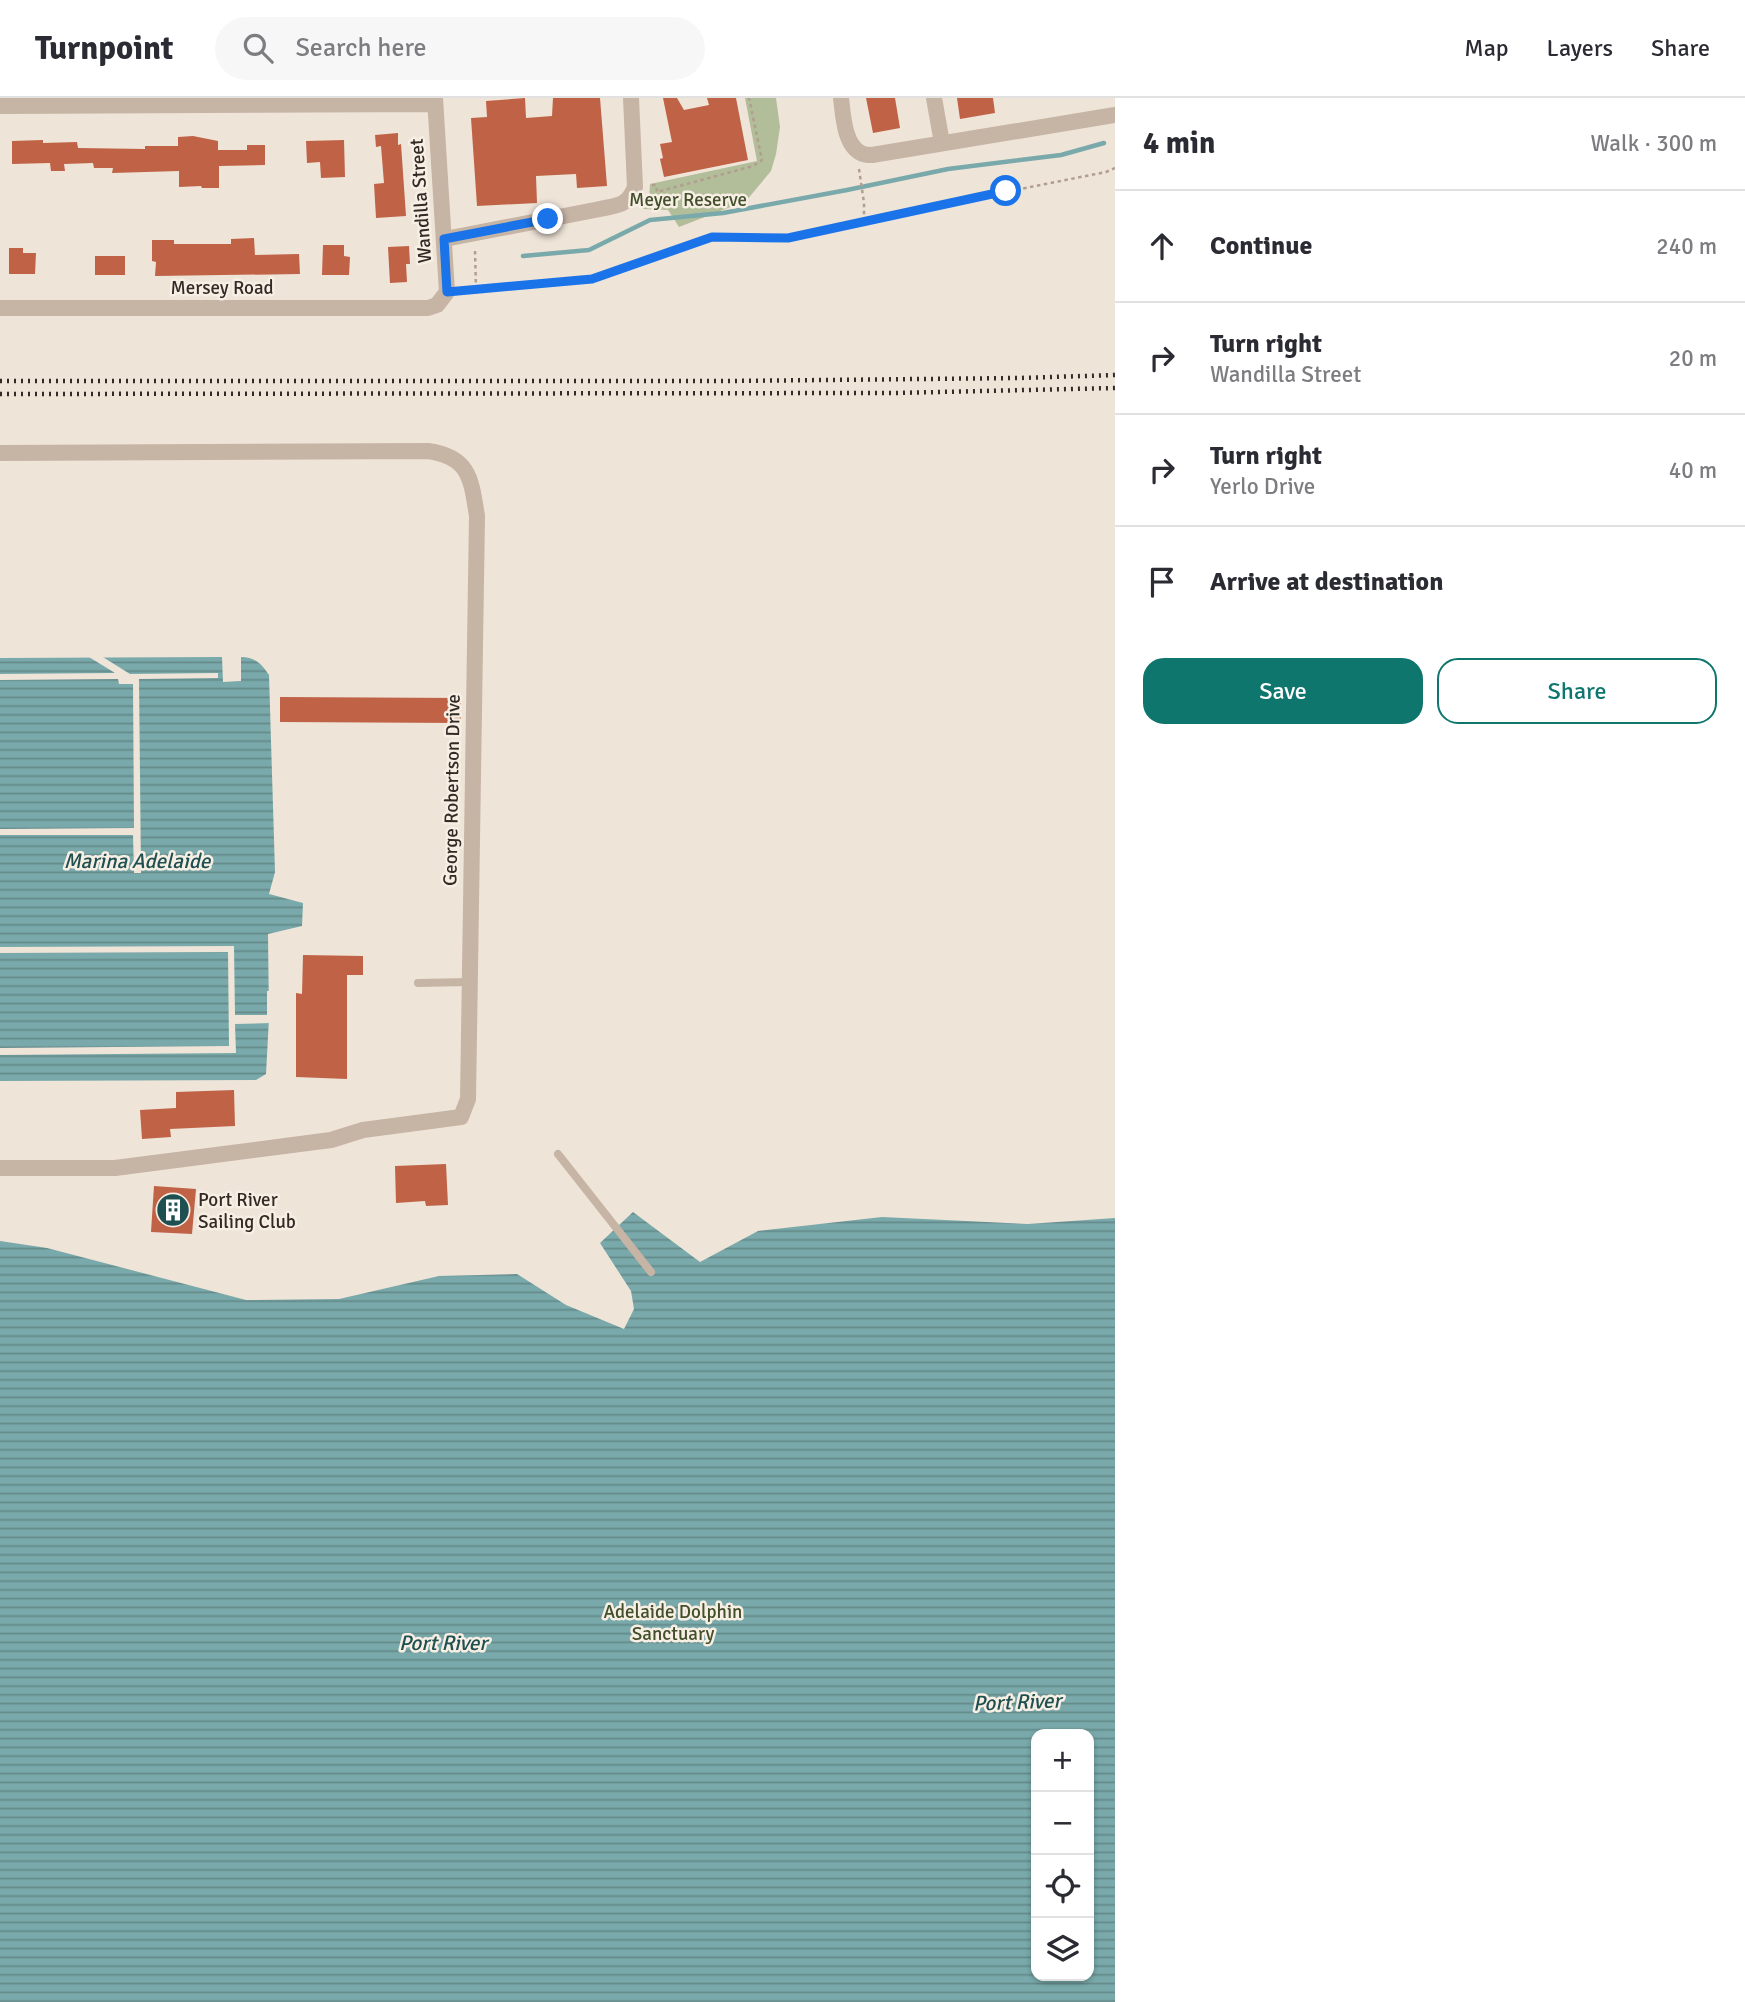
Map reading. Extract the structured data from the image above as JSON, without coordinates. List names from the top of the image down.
{
  "streets": {
    "street": ["Wandilla Street", "Mersey Road", "George Robertson Drive"]
  },
  "crossings": [
    ["Wandilla Street", "Mersey Road"]
  ],
  "water": ["Marina Adelaide", "Port River"],
  "parks": ["Meyer Reserve", "Adelaide Dolphin Sanctuary"],
  "places": {
    "building": ["Port River Sailing Club"]
  },
  "page": {
    "header": "Turnpoint",
    "search": "Search here",
    "nav": ["Map", "Layers", "Share"],
    "heading": ["4 min", "Walk · 300 m"],
    "list": [
      ["Continue", "240 m"],
      ["Turn right", "Wandilla Street", "20 m"],
      ["Turn right", "Yerlo Drive", "40 m"],
      "Arrive at destination"
    ],
    "buttons": ["Save", "Share"],
    "map_buttons": ["+", "−"]
  }
}
